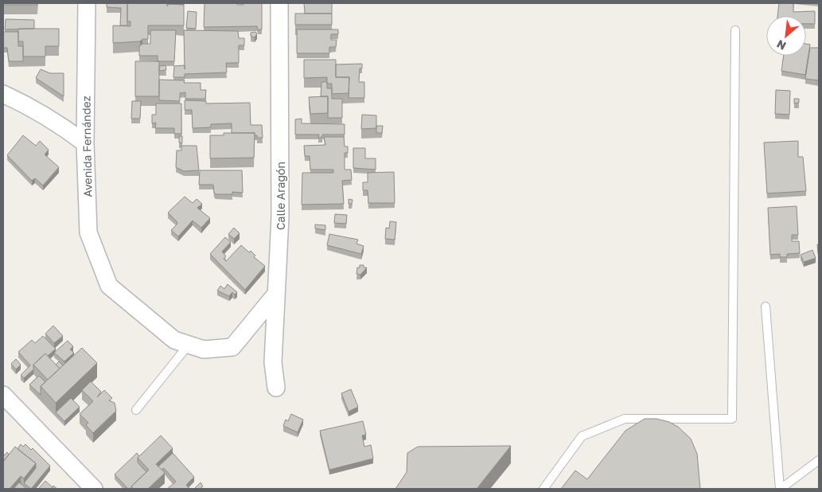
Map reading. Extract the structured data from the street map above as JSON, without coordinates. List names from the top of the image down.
{
  "streets": {
    "street": ["Avenida Fernández", "Calle Aragón"]
  },
  "north": "bottom left"
}
